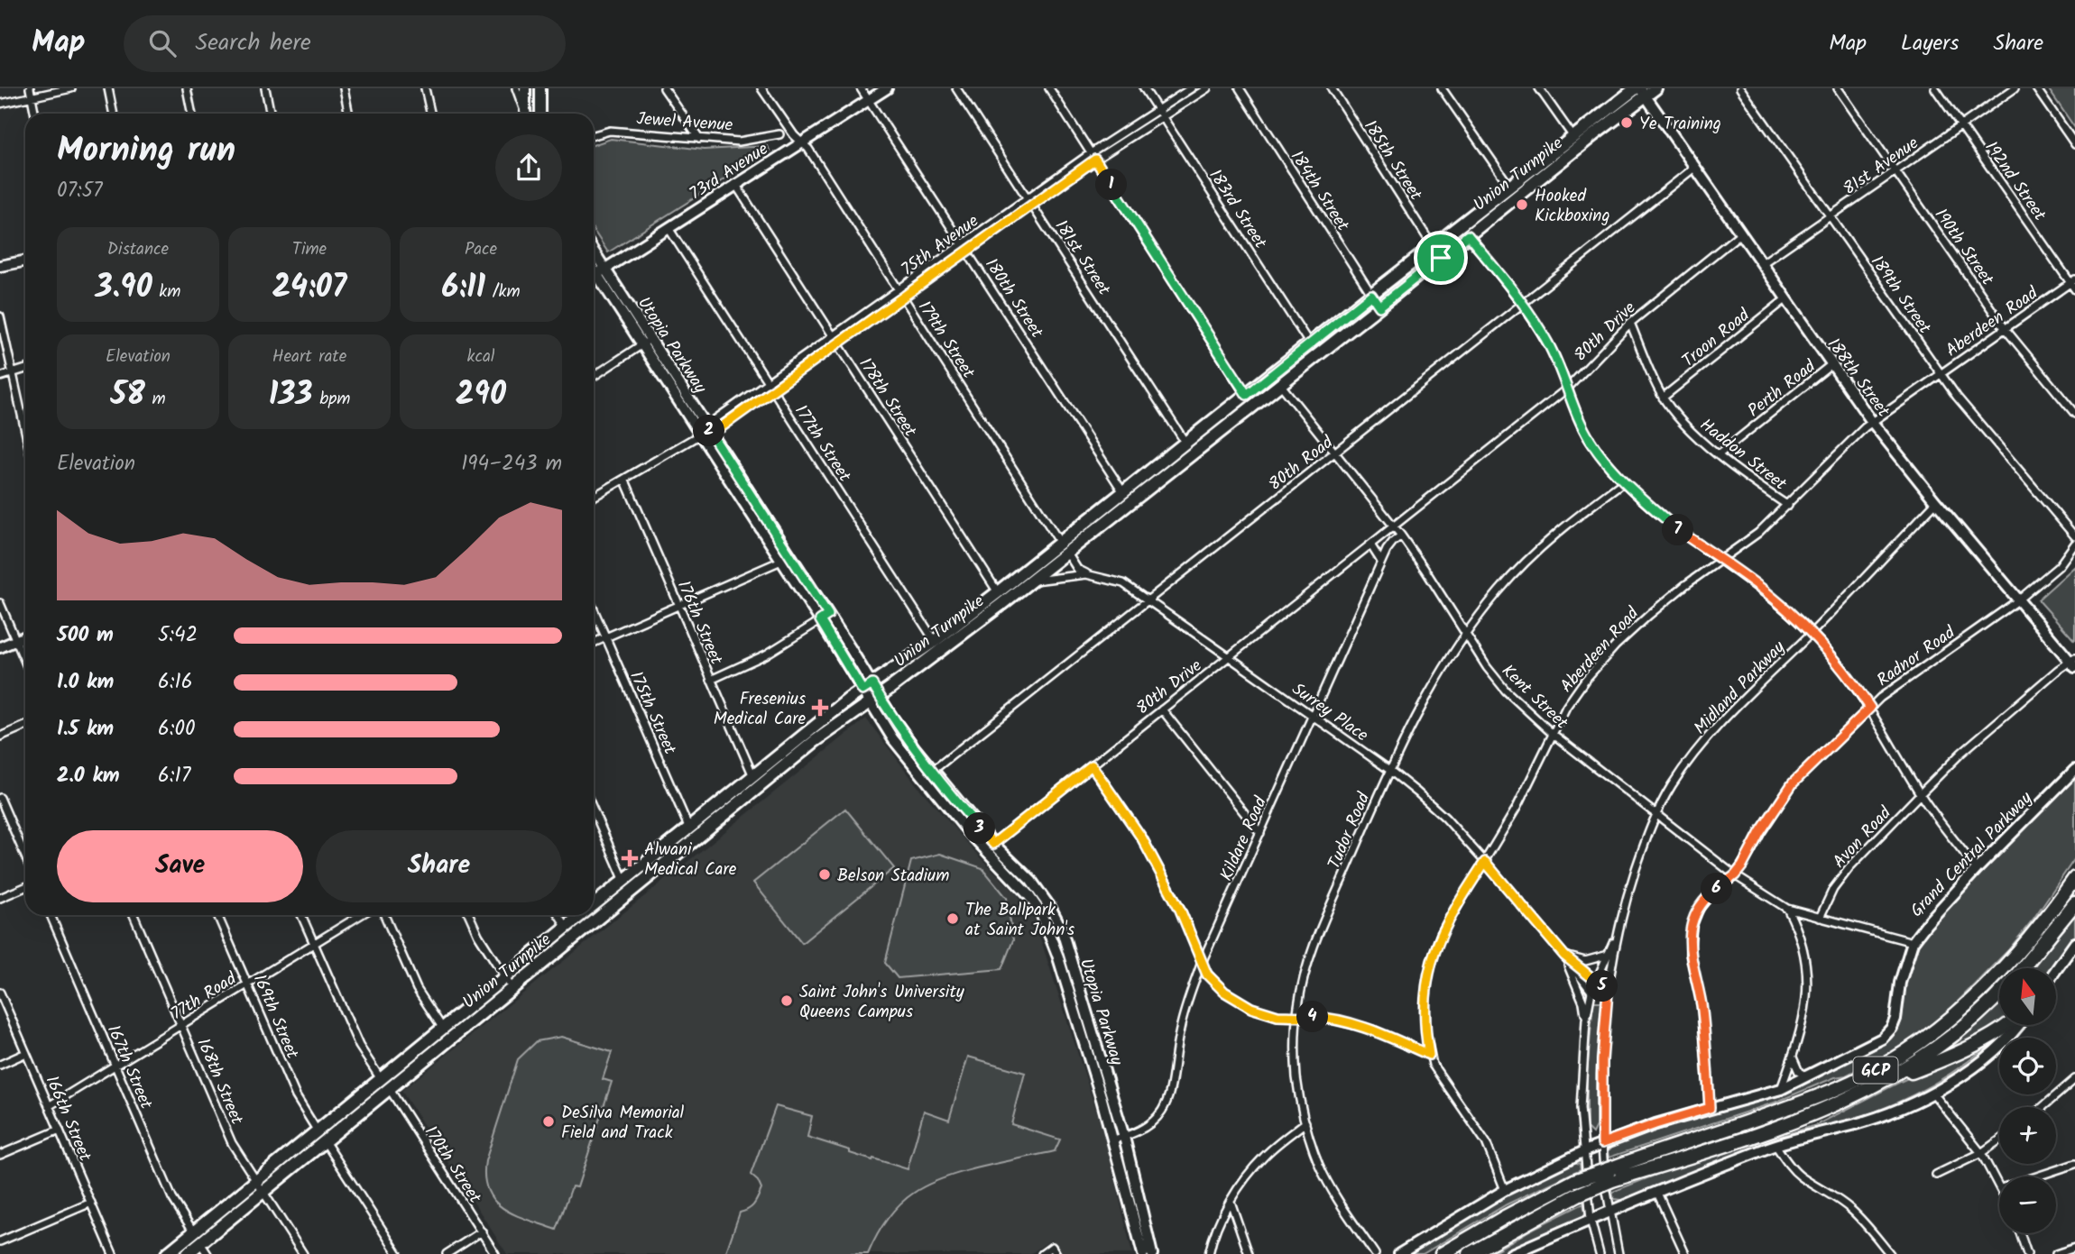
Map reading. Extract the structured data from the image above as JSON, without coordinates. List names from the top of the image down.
{
  "streets": {
    "highway": ["GCP"],
    "main road": [
      "73rd Avenue",
      "Union Turnpike",
      "Utopia Parkway",
      "188th Street",
      "Grand Central Parkway"
    ],
    "street": [
      "Jewel Avenue",
      "185th Street",
      "81st Avenue",
      "192nd Street",
      "184th Street",
      "183rd Street",
      "75th Avenue",
      "190th Street",
      "181st Street",
      "189th Street",
      "180th Street",
      "Aberdeen Road",
      "80th Drive",
      "Troon Road",
      "179th Street",
      "Perth Road",
      "178th Street",
      "177th Street",
      "Haddon Street",
      "80th Road",
      "176th Street",
      "Radnor Road",
      "Midland Parkway",
      "Kent Street",
      "Surrey Place",
      "175th Street",
      "Tudor Road",
      "Avon Road",
      "Kildare Road",
      "77th Road",
      "169th Street",
      "167th Street",
      "168th Street",
      "166th Street",
      "170th Street"
    ]
  },
  "crossings": [
    ["185th Street", "Union Turnpike"],
    ["81st Avenue", "192nd Street"],
    ["81st Avenue", "190th Street"],
    ["81st Avenue", "189th Street"],
    ["81st Avenue", "188th Street"],
    ["73rd Avenue", "180th Street"],
    ["73rd Avenue", "179th Street"],
    ["73rd Avenue", "Utopia Parkway"],
    ["73rd Avenue", "178th Street"],
    ["73rd Avenue", "177th Street"],
    ["Union Turnpike", "184th Street"],
    ["Union Turnpike", "183rd Street"],
    ["Union Turnpike", "181st Street"],
    ["Union Turnpike", "180th Street"],
    ["Union Turnpike", "179th Street"],
    ["Union Turnpike", "Utopia Parkway"],
    ["Union Turnpike", "188th Street"],
    ["Union Turnpike", "178th Street"],
    ["Union Turnpike", "177th Street"],
    ["Union Turnpike", "176th Street"],
    ["Union Turnpike", "Kent Street"],
    ["Union Turnpike", "Surrey Place"],
    ["Union Turnpike", "175th Street"],
    ["Union Turnpike", "169th Street"],
    ["Union Turnpike", "167th Street"],
    ["Union Turnpike", "168th Street"],
    ["Union Turnpike", "170th Street"],
    ["192nd Street", "Aberdeen Road"],
    ["183rd Street", "75th Avenue"],
    ["75th Avenue", "181st Street"],
    ["75th Avenue", "180th Street"],
    ["75th Avenue", "179th Street"],
    ["75th Avenue", "Utopia Parkway"],
    ["75th Avenue", "178th Street"],
    ["75th Avenue", "177th Street"],
    ["75th Avenue", "176th Street"],
    ["190th Street", "Aberdeen Road"],
    ["189th Street", "Aberdeen Road"],
    ["Aberdeen Road", "188th Street"],
    ["Aberdeen Road", "Haddon Street"],
    ["Aberdeen Road", "Kent Street"],
    ["Aberdeen Road", "Surrey Place"],
    ["Aberdeen Road", "Grand Central Parkway"],
    ["80th Drive", "Utopia Parkway"],
    ["80th Drive", "188th Street"],
    ["80th Drive", "Haddon Street"],
    ["80th Drive", "Kent Street"],
    ["80th Drive", "Surrey Place"],
    ["Troon Road", "188th Street"],
    ["Troon Road", "Haddon Street"],
    ["179th Street", "Surrey Place"],
    ["Utopia Parkway", "80th Road"],
    ["Utopia Parkway", "Kildare Road"],
    ["188th Street", "Perth Road"],
    ["188th Street", "80th Road"],
    ["188th Street", "Radnor Road"],
    ["188th Street", "Midland Parkway"],
    ["188th Street", "Avon Road"],
    ["Perth Road", "Haddon Street"],
    ["80th Road", "Kent Street"],
    ["80th Road", "Surrey Place"],
    ["Radnor Road", "Kent Street"],
    ["Radnor Road", "Grand Central Parkway"],
    ["Midland Parkway", "Kent Street"],
    ["Midland Parkway", "Surrey Place"],
    ["Midland Parkway", "Grand Central Parkway"],
    ["Kent Street", "Tudor Road"],
    ["Kent Street", "Kildare Road"],
    ["Surrey Place", "Tudor Road"],
    ["Surrey Place", "Kildare Road"],
    ["77th Road", "169th Street"],
    ["77th Road", "167th Street"],
    ["77th Road", "168th Street"],
    ["77th Road", "166th Street"],
    ["77th Road", "170th Street"]
  ],
  "places": {
    "other": [
      "Ye Training",
      "Hooked Kickboxing",
      "Belson Stadium",
      "The Ballpark at Saint John's",
      "Saint John's University Queens Campus",
      "DeSilva Memorial Field and Track"
    ],
    "health": ["Fresenius Medical Care", "Alwani Medical Care"]
  },
  "north": "top",
  "page": {
    "header": "Map",
    "search": "Search here",
    "nav": ["Map", "Layers", "Share"],
    "heading": ["Morning run", "07:57"],
    "pins": [
      "1",
      "2",
      "7",
      "3",
      "6",
      "5",
      "4"
    ],
    "stats": [
      ["Distance", "3.90 km"],
      ["Time", "24:07"],
      ["Pace", "6:11 /km"],
      ["Elevation", "58 m"],
      ["Heart rate", "133 bpm"],
      ["kcal", "290"]
    ],
    "chart": ["Elevation", "194–243 m"],
    "list": [
      {
        "name": "500 m",
        "note": "5:42"
      },
      {
        "name": "1.0 km",
        "note": "6:16"
      },
      {
        "name": "1.5 km",
        "note": "6:00"
      },
      {
        "name": "2.0 km",
        "note": "6:17"
      }
    ],
    "buttons": ["Save", "Share"],
    "map_buttons": ["+", "−"]
  }
}
